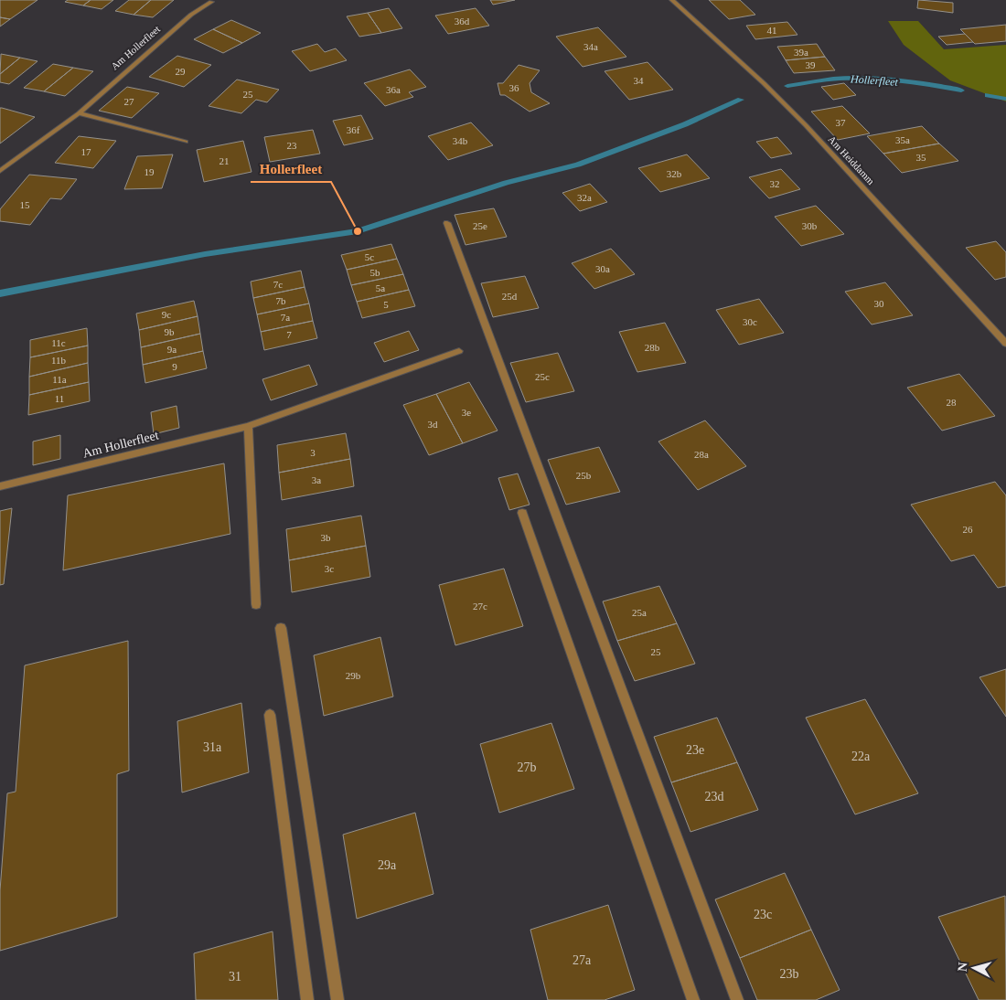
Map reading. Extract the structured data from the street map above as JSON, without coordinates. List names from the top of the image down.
{
  "streets": {
    "street": ["Am Hollerfleet", "Am Heiddamm"]
  },
  "water": ["Hollerfleet"],
  "places": ["Hollerfleet"],
  "house_numbers": [
    "36d",
    "41",
    "34a",
    "39a",
    "39",
    "29",
    "34",
    "36",
    "36a",
    "25",
    "27",
    "37",
    "36f",
    "35a",
    "34b",
    "23",
    "17",
    "35",
    "21",
    "19",
    "32b",
    "32",
    "32a",
    "15",
    "25e",
    "30b",
    "5c",
    "30a",
    "5b",
    "7c",
    "5a",
    "25d",
    "7b",
    "30",
    "5",
    "9c",
    "7a",
    "30c",
    "9b",
    "7",
    "11c",
    "28b",
    "9a",
    "11b",
    "9",
    "25c",
    "11a",
    "11",
    "28",
    "3e",
    "3d",
    "3",
    "28a",
    "25b",
    "3a",
    "26",
    "3b",
    "3c",
    "27c",
    "25a",
    "25",
    "29b",
    "31a",
    "23e",
    "22a",
    "27b",
    "23d",
    "29a",
    "23c",
    "27a",
    "23b",
    "31"
  ],
  "north": "left"
}
